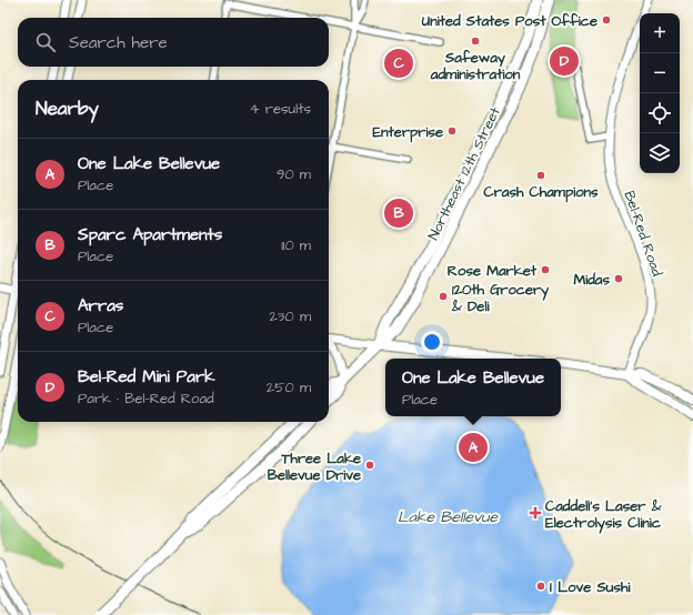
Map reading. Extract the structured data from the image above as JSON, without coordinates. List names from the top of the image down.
{
  "streets": {
    "main road": ["Northeast 12th Street"],
    "street": ["Bel-Red Road"]
  },
  "water": ["Lake Bellevue"],
  "places": {
    "other": [
      "United States Post Office",
      "Safeway administration",
      "Enterprise",
      "Crash Champions",
      "Rose Market",
      "Midas",
      "120th Grocery & Deli",
      "Three Lake Bellevue Drive",
      "I Love Sushi"
    ],
    "health": ["Caddell’s Laser & Electrolysis Clinic"]
  },
  "page": {
    "map_buttons": ["+", "−"],
    "search": "Search here",
    "pins": [
      "D",
      "C",
      "B",
      "A"
    ],
    "heading": ["Nearby", "4 results"],
    "list": [
      {
        "mark": "A",
        "name": "One Lake Bellevue",
        "note": "Place",
        "value": "90 m"
      },
      {
        "mark": "B",
        "name": "Sparc Apartments",
        "note": "Place",
        "value": "110 m"
      },
      {
        "mark": "C",
        "name": "Arras",
        "note": "Place",
        "value": "230 m"
      },
      {
        "mark": "D",
        "name": "Bel-Red Mini Park",
        "note": "Park · Bel-Red Road",
        "value": "250 m"
      }
    ],
    "popup": ["One Lake Bellevue", "Place"]
  }
}
